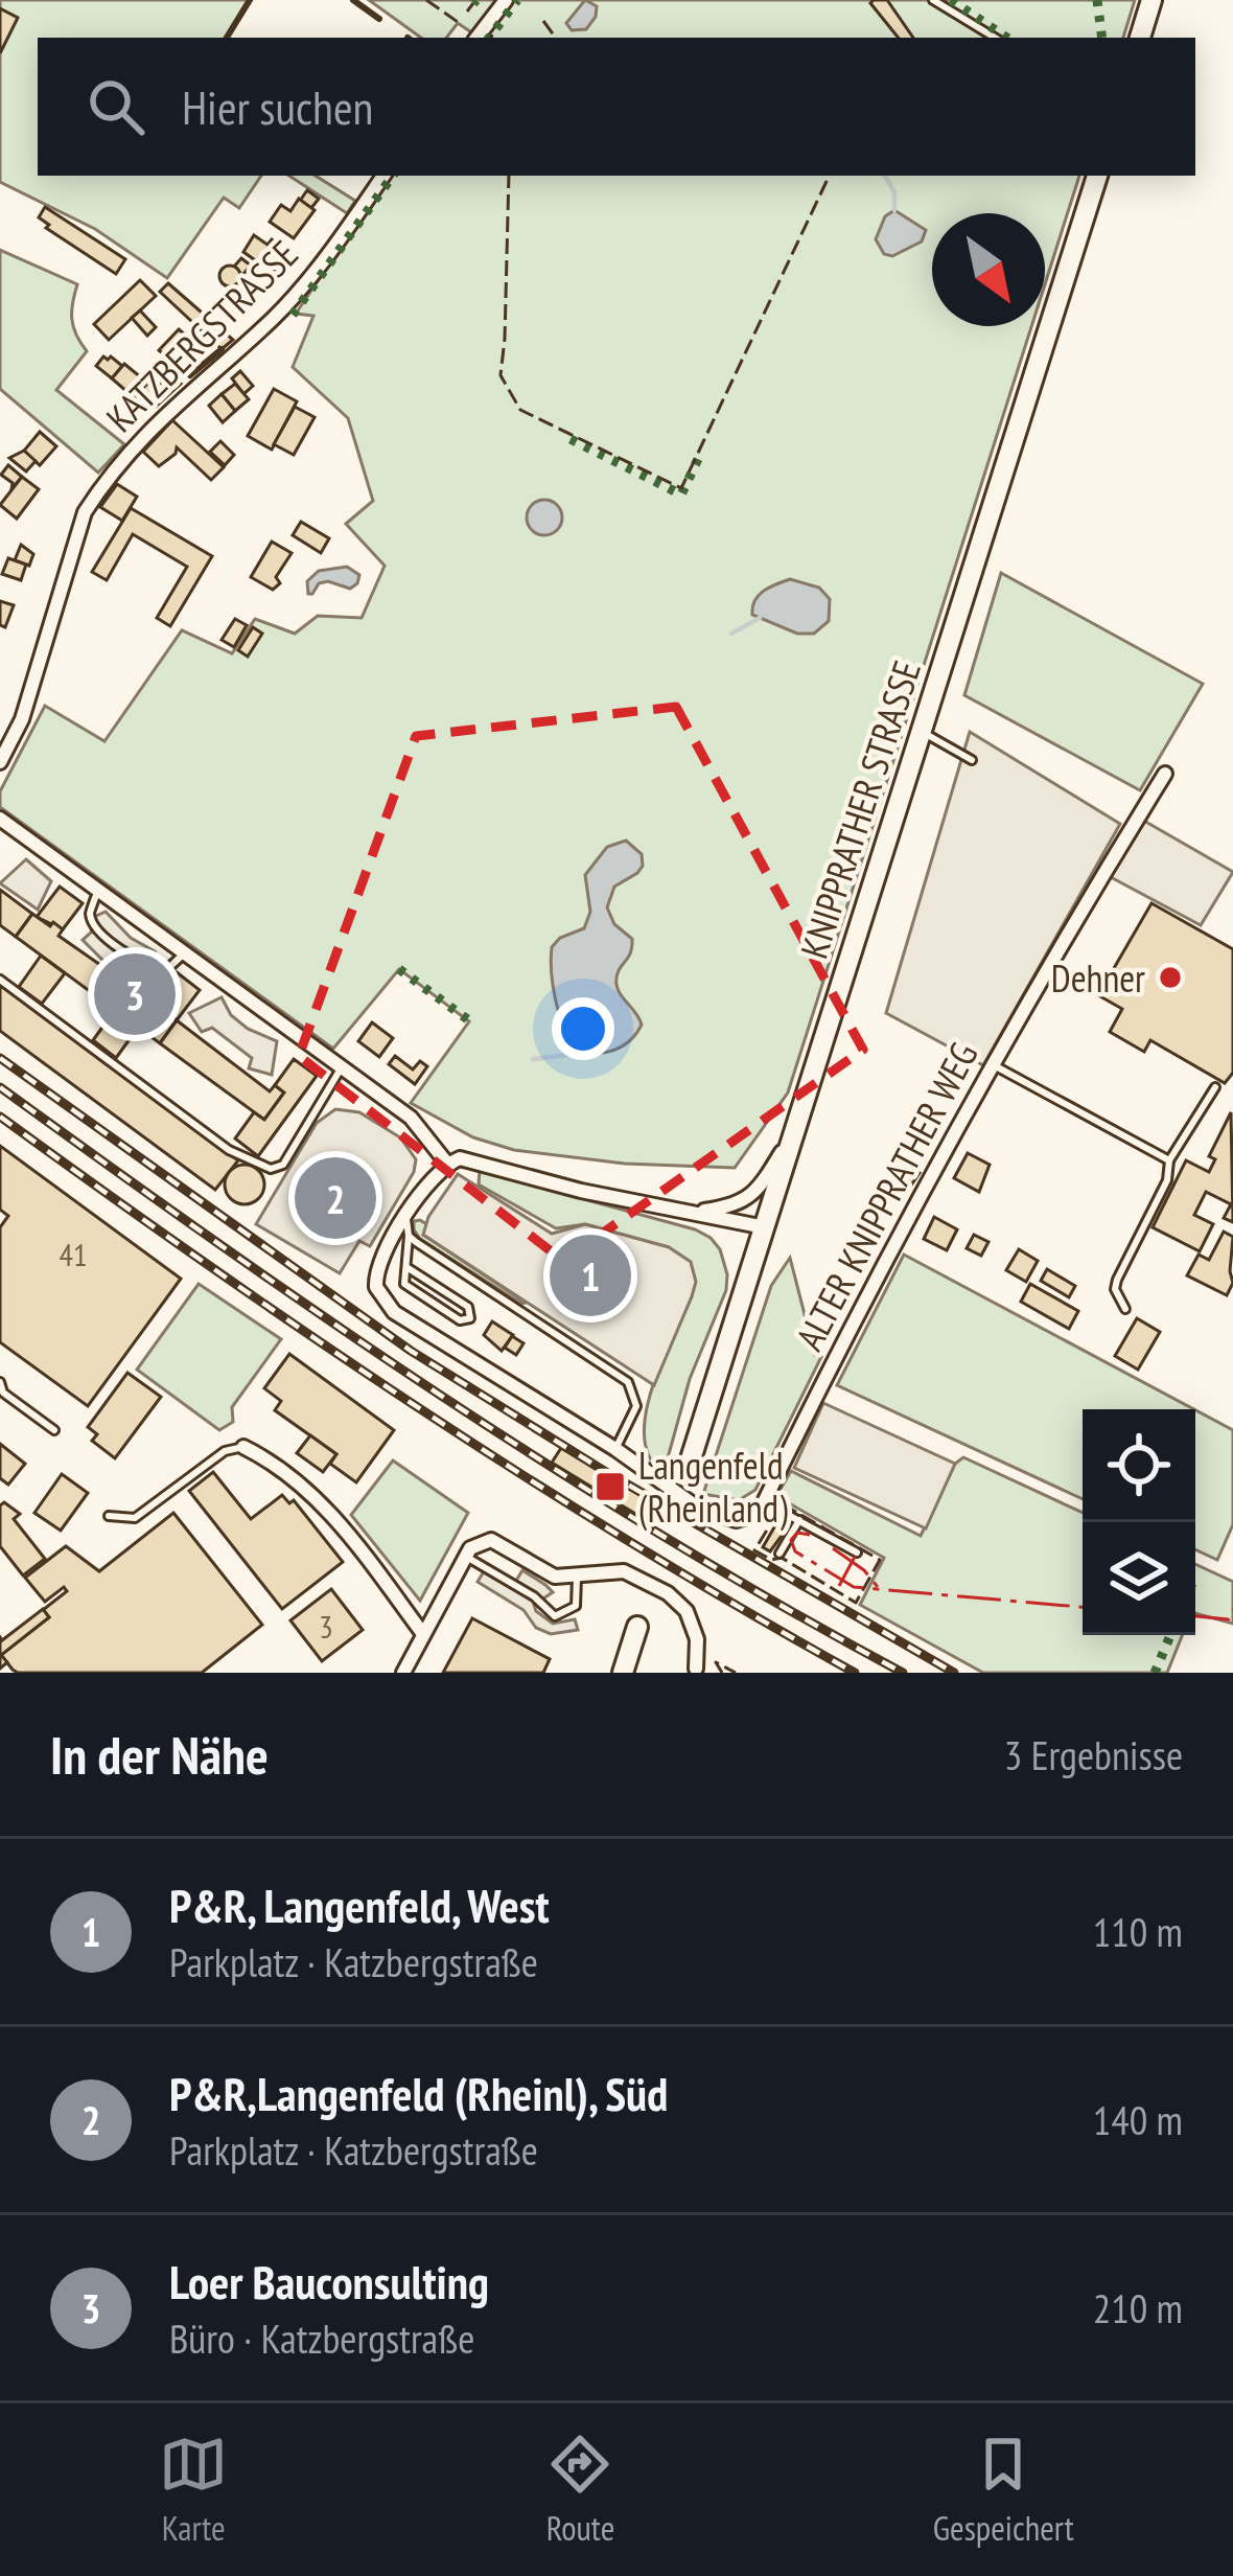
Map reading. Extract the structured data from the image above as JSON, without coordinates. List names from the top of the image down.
{
  "streets": {
    "main road": ["KNIPPRATHER STRASSE"],
    "street": ["KATZBERGSTRASSE", "ALTER KNIPPRATHER WEG"]
  },
  "places": {
    "other": ["Dehner"],
    "transit": ["Langenfeld (Rheinland)"]
  },
  "house_numbers": ["41", "3"],
  "north": "bottom right",
  "page": {
    "search": "Hier suchen",
    "pins": ["3", "2", "1"],
    "heading": ["In der Nähe", "3 Ergebnisse"],
    "list": [
      {
        "mark": "1",
        "name": "P&R, Langenfeld, West",
        "note": "Parkplatz · Katzbergstraße",
        "value": "110 m"
      },
      {
        "mark": "2",
        "name": "P&R,Langenfeld (Rheinl), Süd",
        "note": "Parkplatz · Katzbergstraße",
        "value": "140 m"
      },
      {
        "mark": "3",
        "name": "Loer Bauconsulting",
        "note": "Büro · Katzbergstraße",
        "value": "210 m"
      }
    ],
    "nav": ["Karte", "Route", "Gespeichert"]
  }
}
